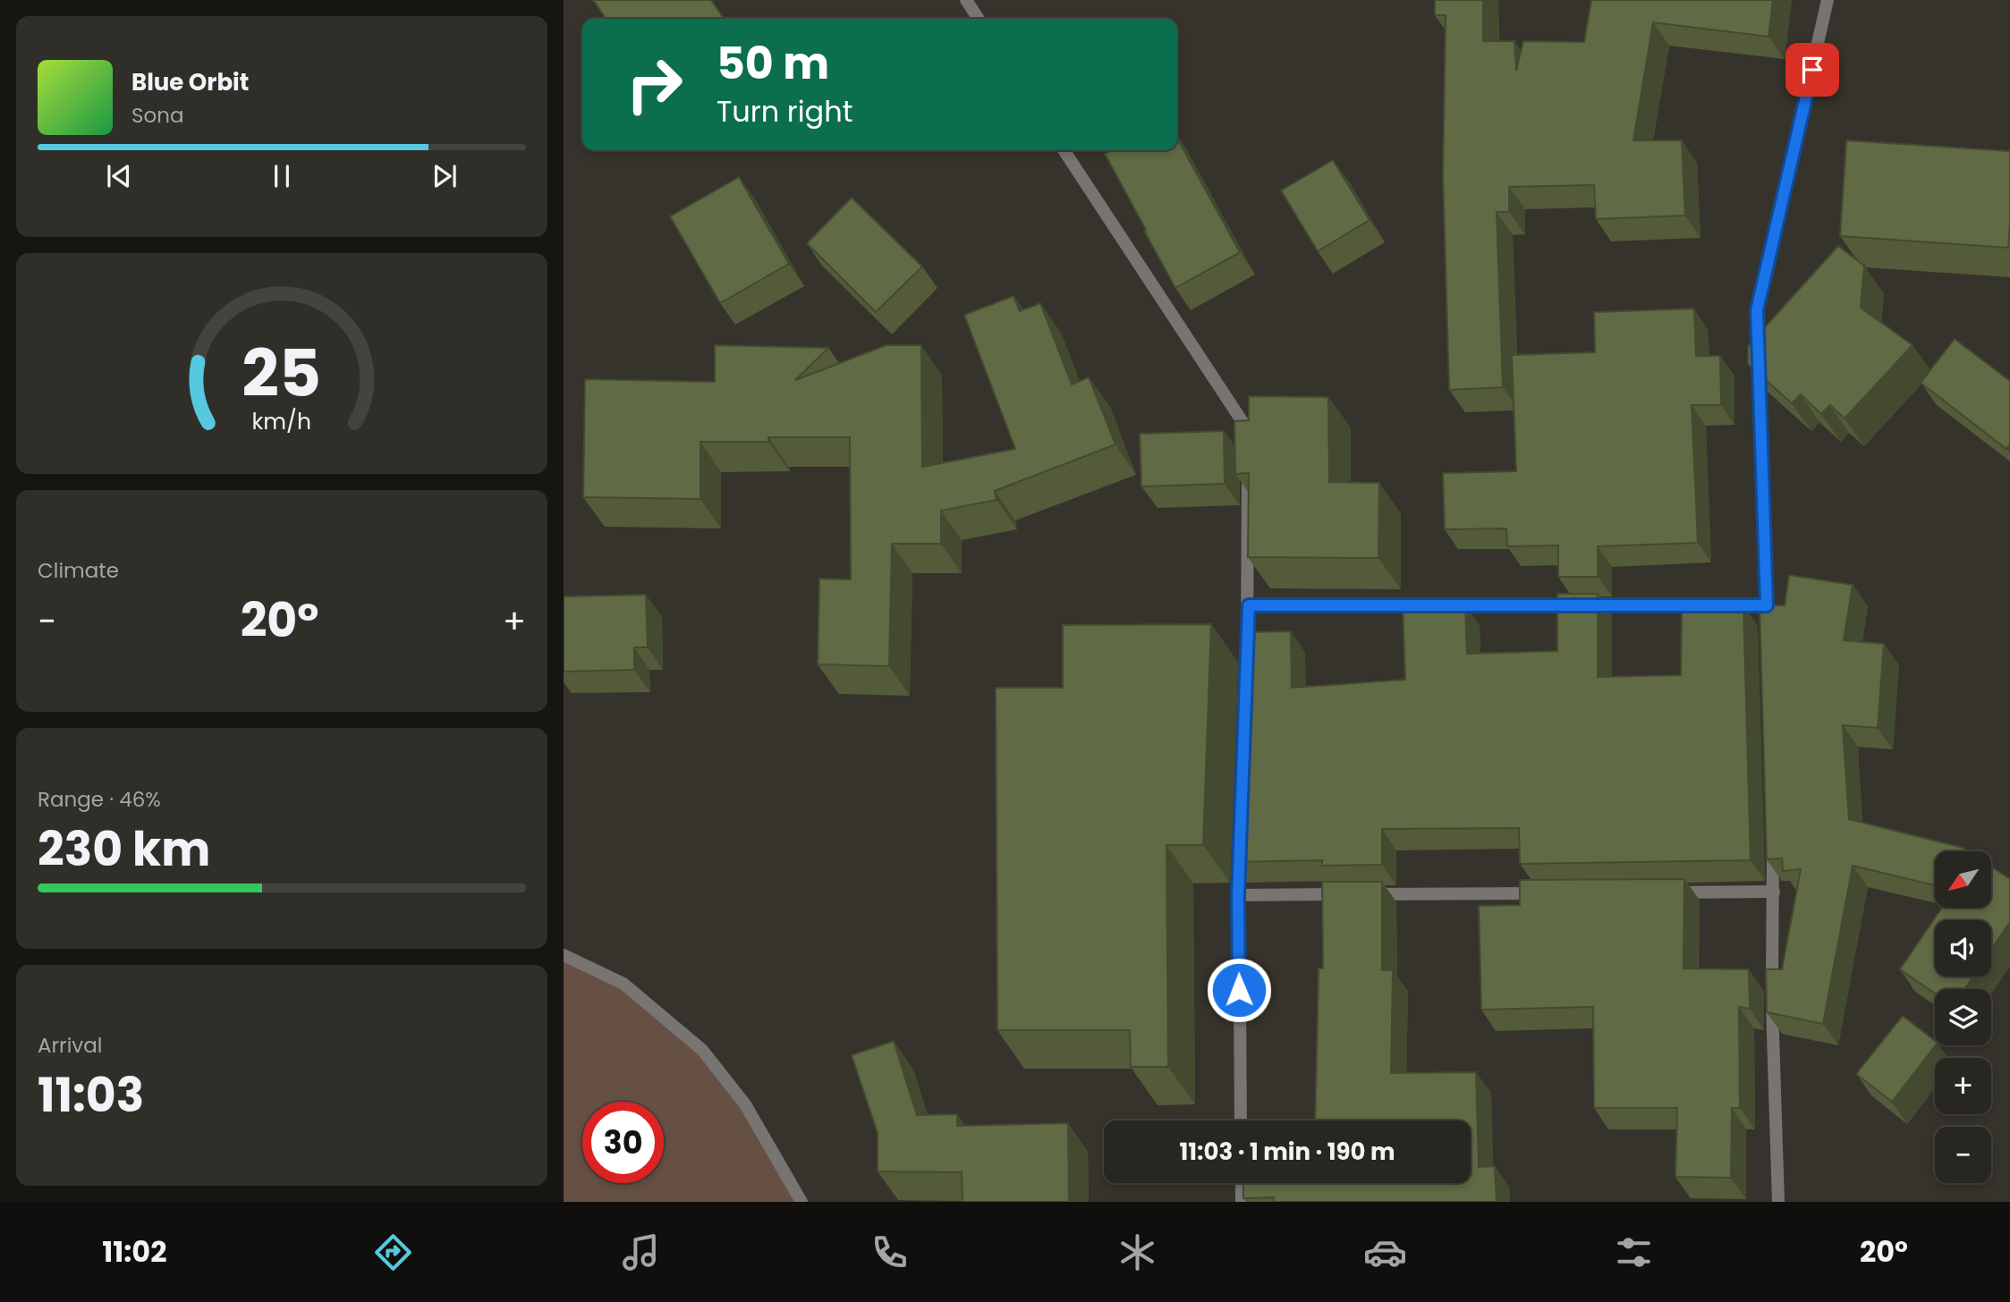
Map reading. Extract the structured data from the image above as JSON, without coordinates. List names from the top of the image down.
{
  "north": "bottom left",
  "page": {
    "turn": ["50 m", "Turn right"],
    "song": ["Blue Orbit", "Sona"],
    "tile": [
      "Climate",
      ["Range · 46%", "230 km"],
      ["Arrival", "11:03"]
    ],
    "heat": ["−", "20°", "+"],
    "map_buttons": ["+", "−"],
    "limit": "30",
    "trip": "11:03 · 1 min · 190 m",
    "tabs": ["11:02", "20°"],
    "gauge": ["25", "km/h"]
  }
}
